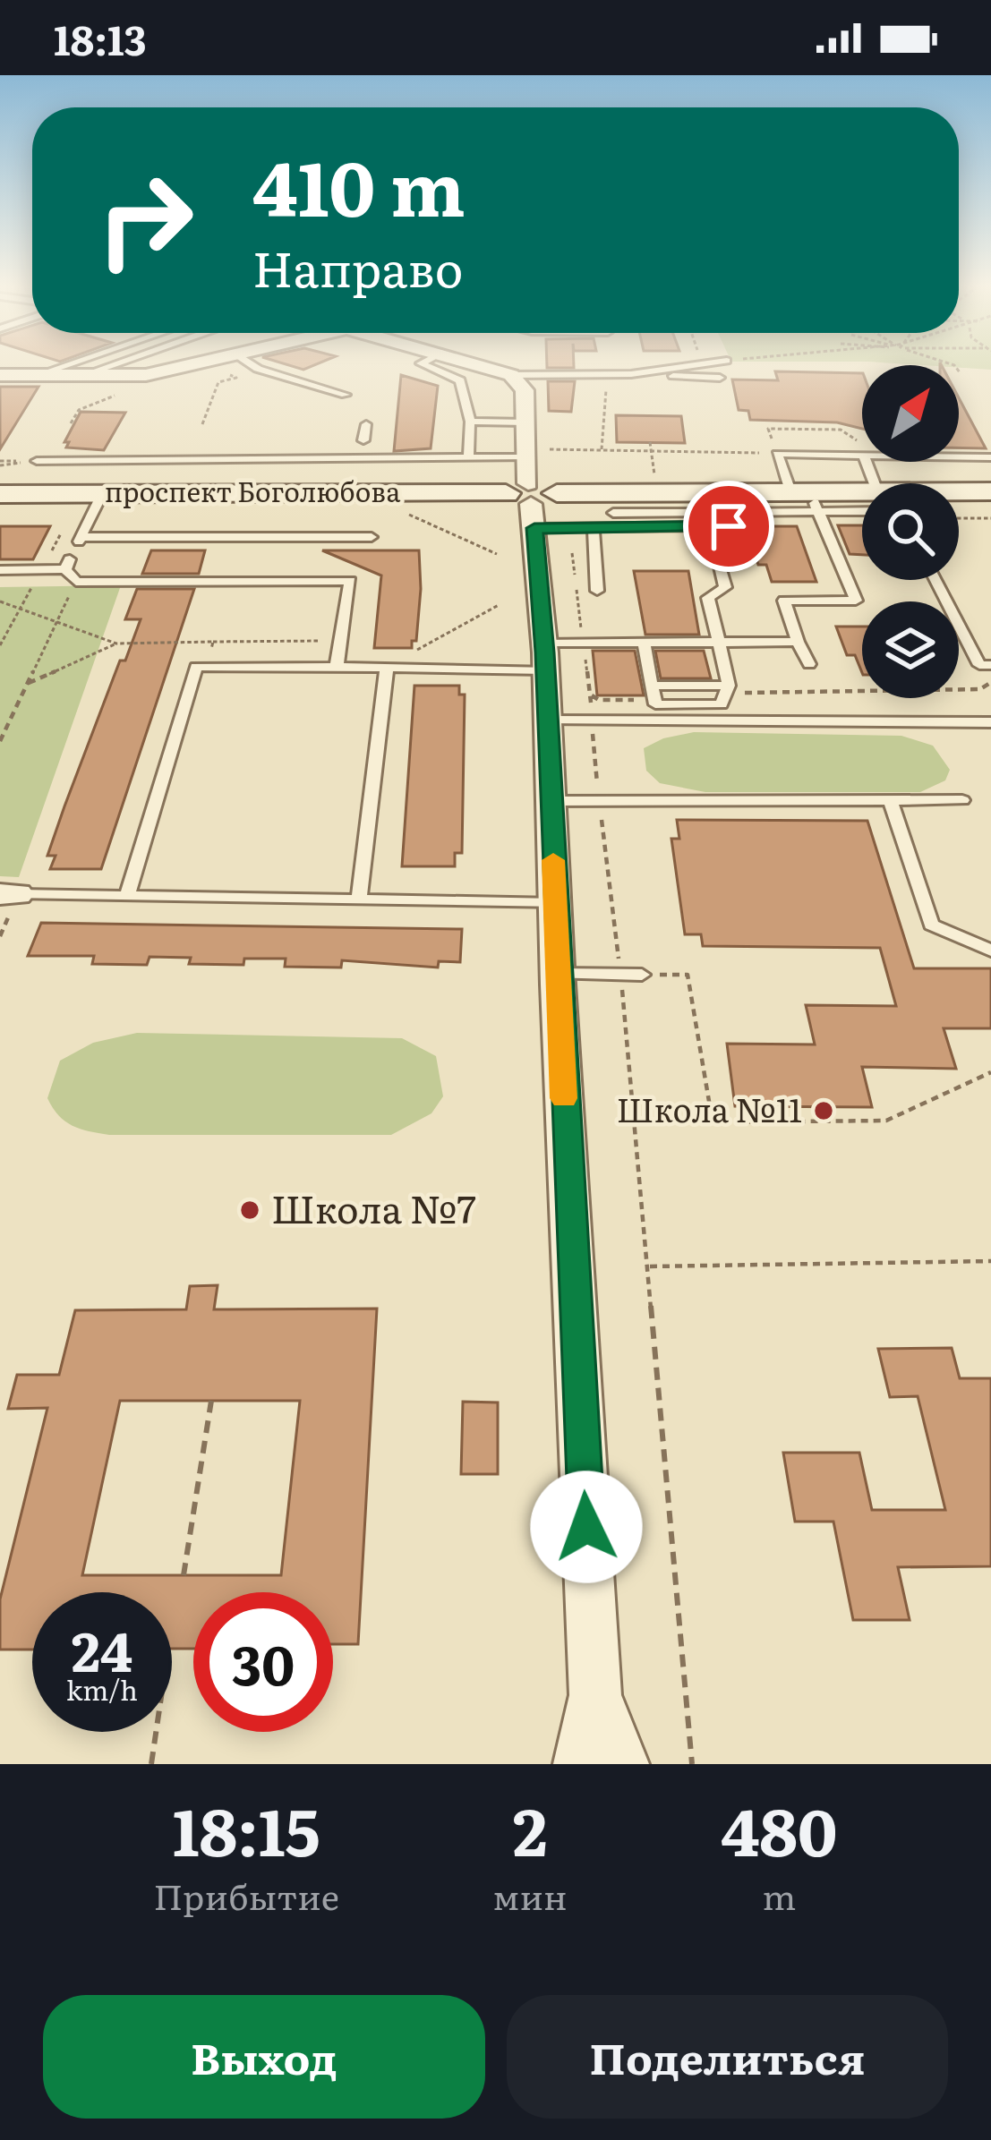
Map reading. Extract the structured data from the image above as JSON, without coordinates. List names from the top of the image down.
{
  "streets": {
    "main road": ["проспект Боголюбова"]
  },
  "places": ["Школа №11", "Школа №7"],
  "north": "top right",
  "page": {
    "status": "18:13",
    "turn": ["410 m", "Направо"],
    "speed": "24 km/h",
    "limit": "30",
    "eta": [
      "18:15",
      "Прибытие",
      "2",
      "мин",
      "480",
      "m"
    ],
    "buttons": ["Выход", "Поделиться"]
  }
}
